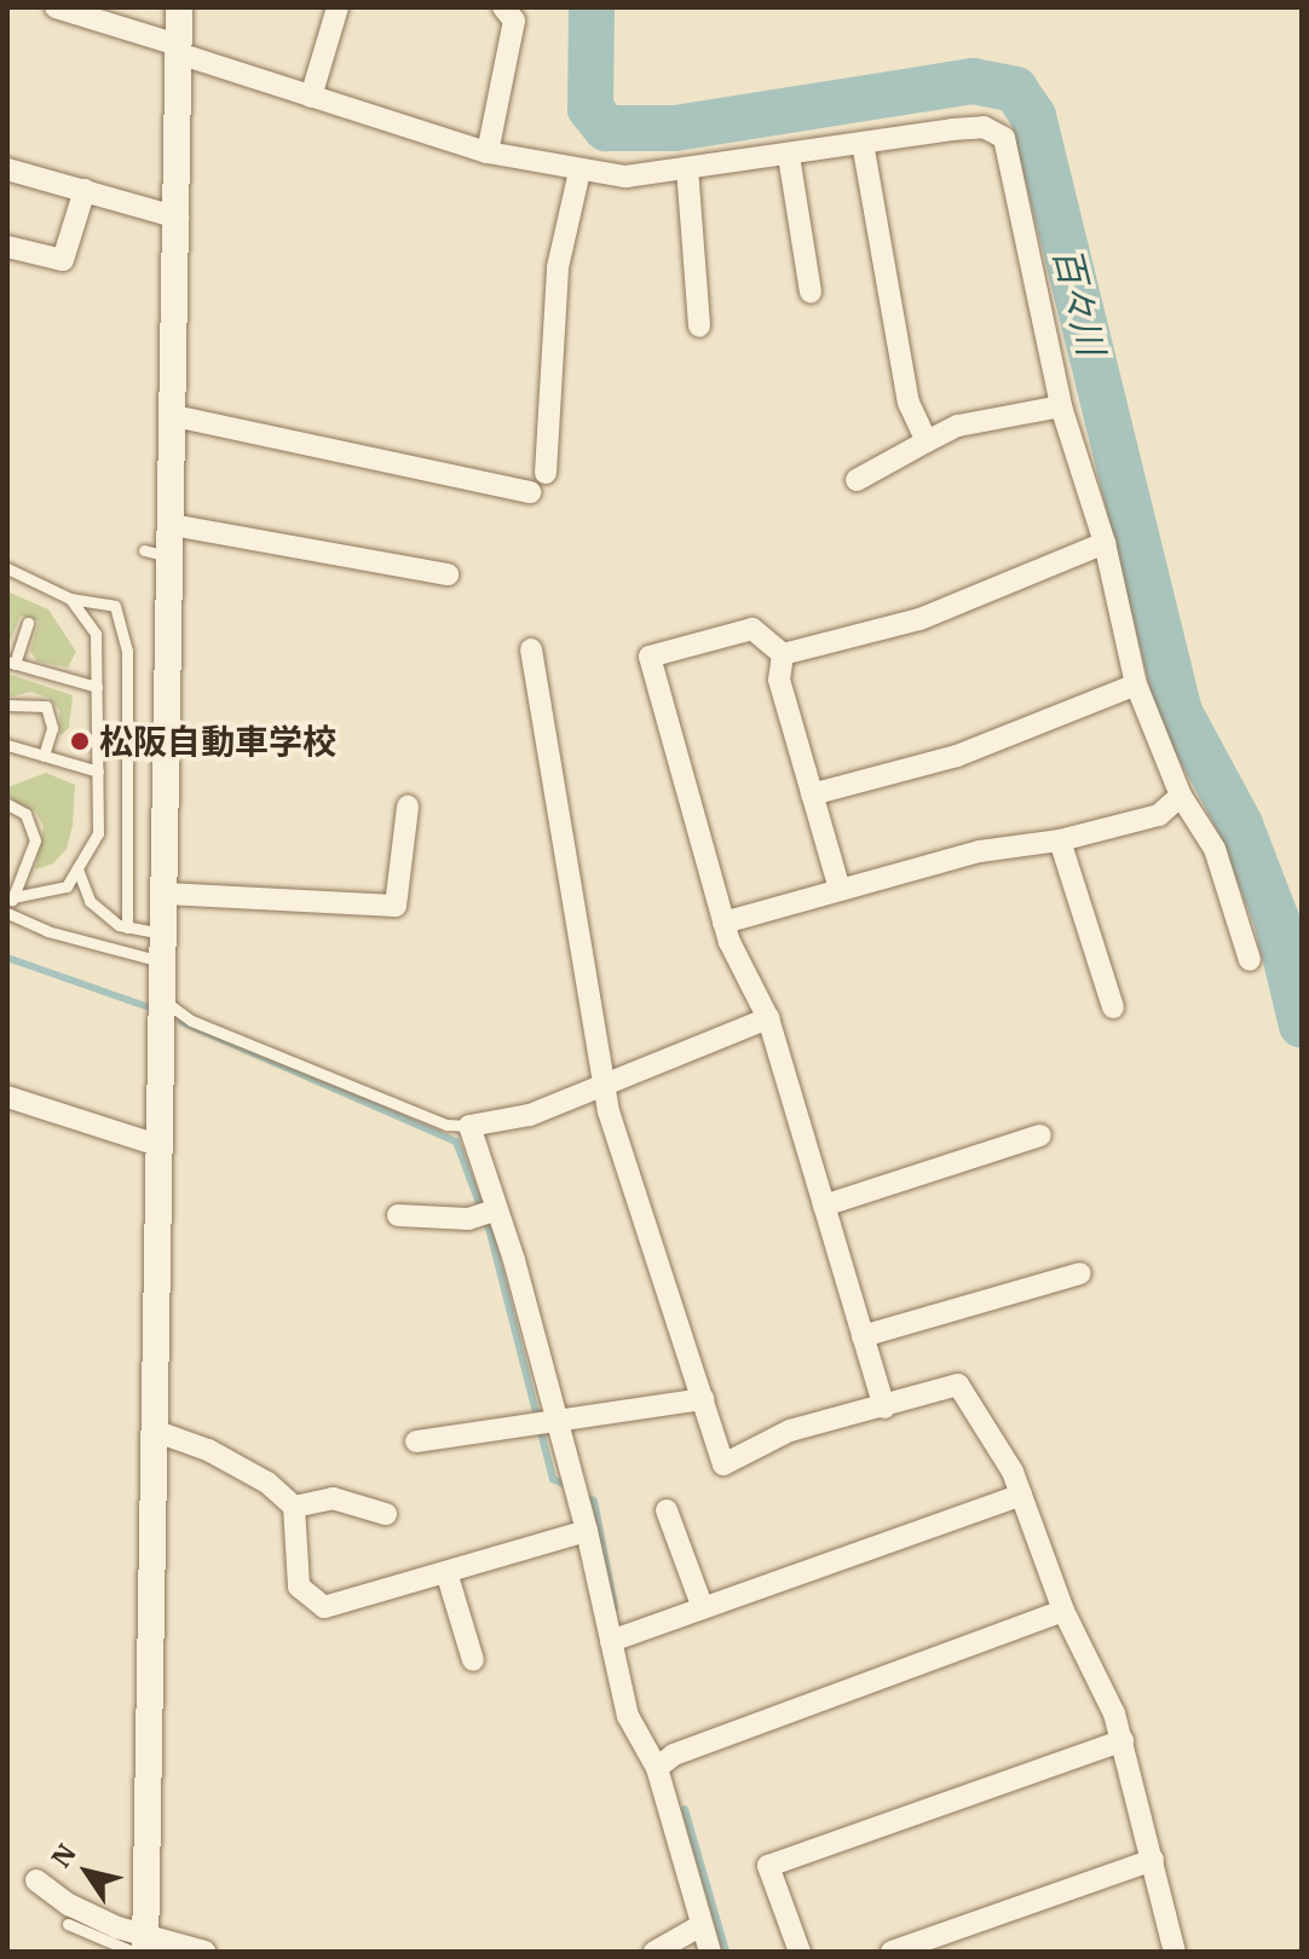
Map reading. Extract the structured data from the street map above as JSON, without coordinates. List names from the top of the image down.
{
  "water": ["百々川"],
  "places": ["松阪自動車学校"],
  "north": "top left"
}
